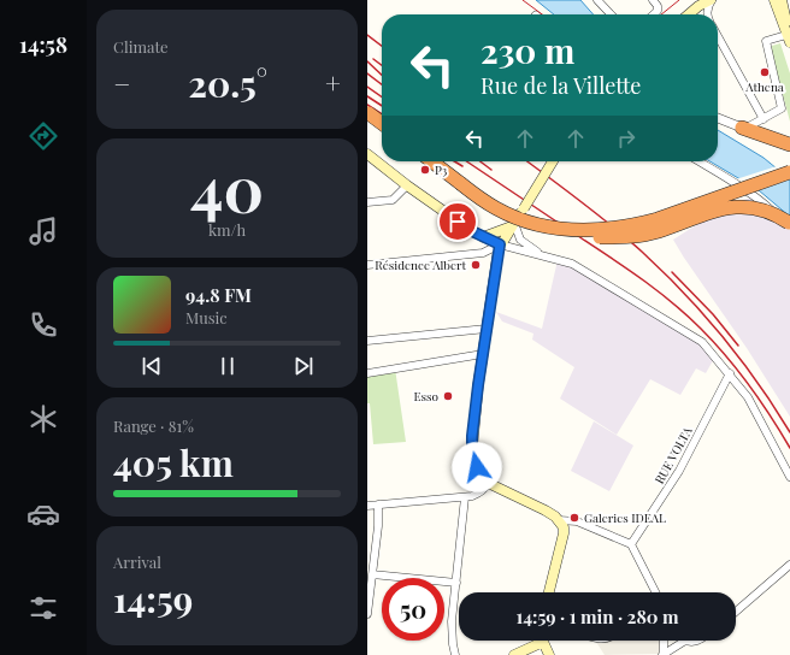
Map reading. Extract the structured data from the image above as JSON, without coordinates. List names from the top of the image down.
{
  "streets": {
    "street": ["RUE VOLTA"]
  },
  "places": [
    "Athena",
    "P3",
    "Résidence Albert",
    "Esso",
    "Galeries IDEAL"
  ],
  "page": {
    "tabs": "14:58",
    "tile": [
      "Climate",
      ["40", "km/h"],
      ["Range · 81%", "405 km"],
      ["Arrival", "14:59"]
    ],
    "turn": ["230 m", "Rue de la Villette"],
    "heat": ["−", "20.5°", "+"],
    "song": ["94.8 FM", "Music"],
    "limit": "50",
    "trip": "14:59 · 1 min · 280 m"
  }
}
